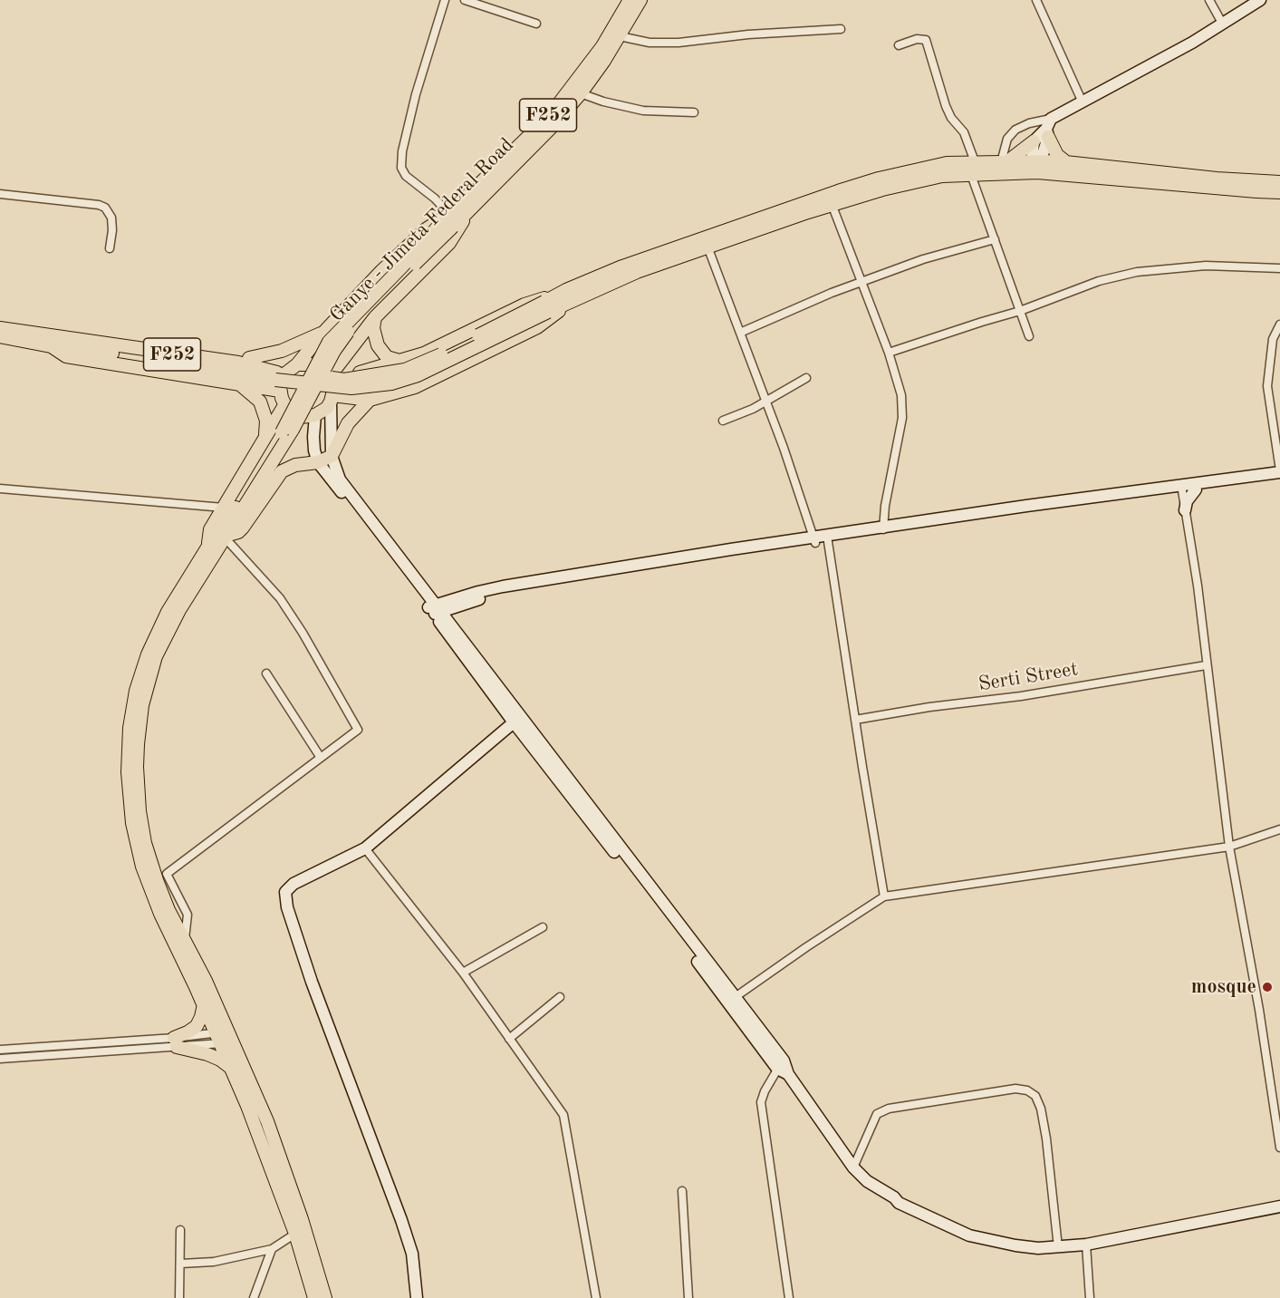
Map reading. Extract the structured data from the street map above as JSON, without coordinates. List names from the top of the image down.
{
  "streets": {
    "main road": ["F252", "Ganye - Jimeta Federal Road"],
    "street": ["Serti Street"]
  },
  "places": ["mosque"]
}
